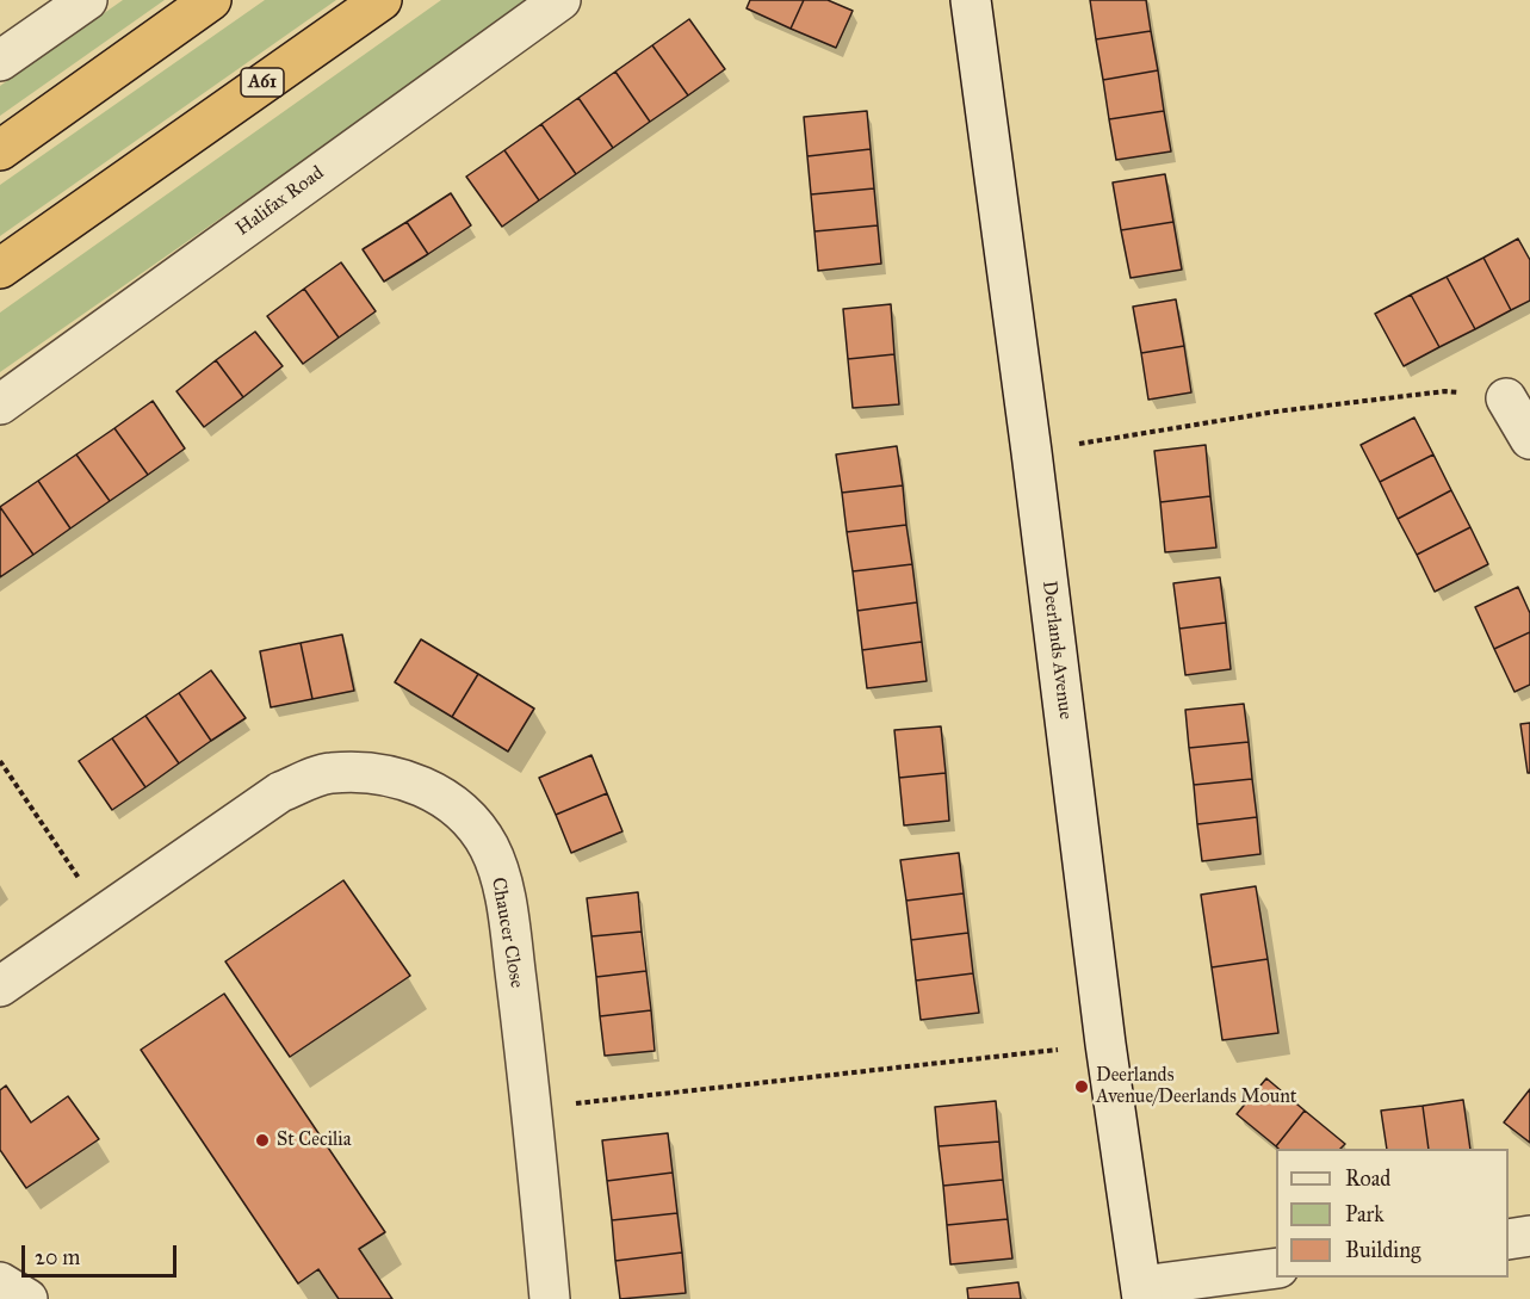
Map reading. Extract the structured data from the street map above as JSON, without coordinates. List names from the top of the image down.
{
  "streets": {
    "highway": ["A61"],
    "street": ["Halifax Road", "Deerlands Avenue", "Chaucer Close"]
  },
  "places": ["Deerlands Avenue/Deerlands Mount", "St Cecilia"],
  "legend": ["Road", "Park", "Building"],
  "scale_bar": "20 m"
}
